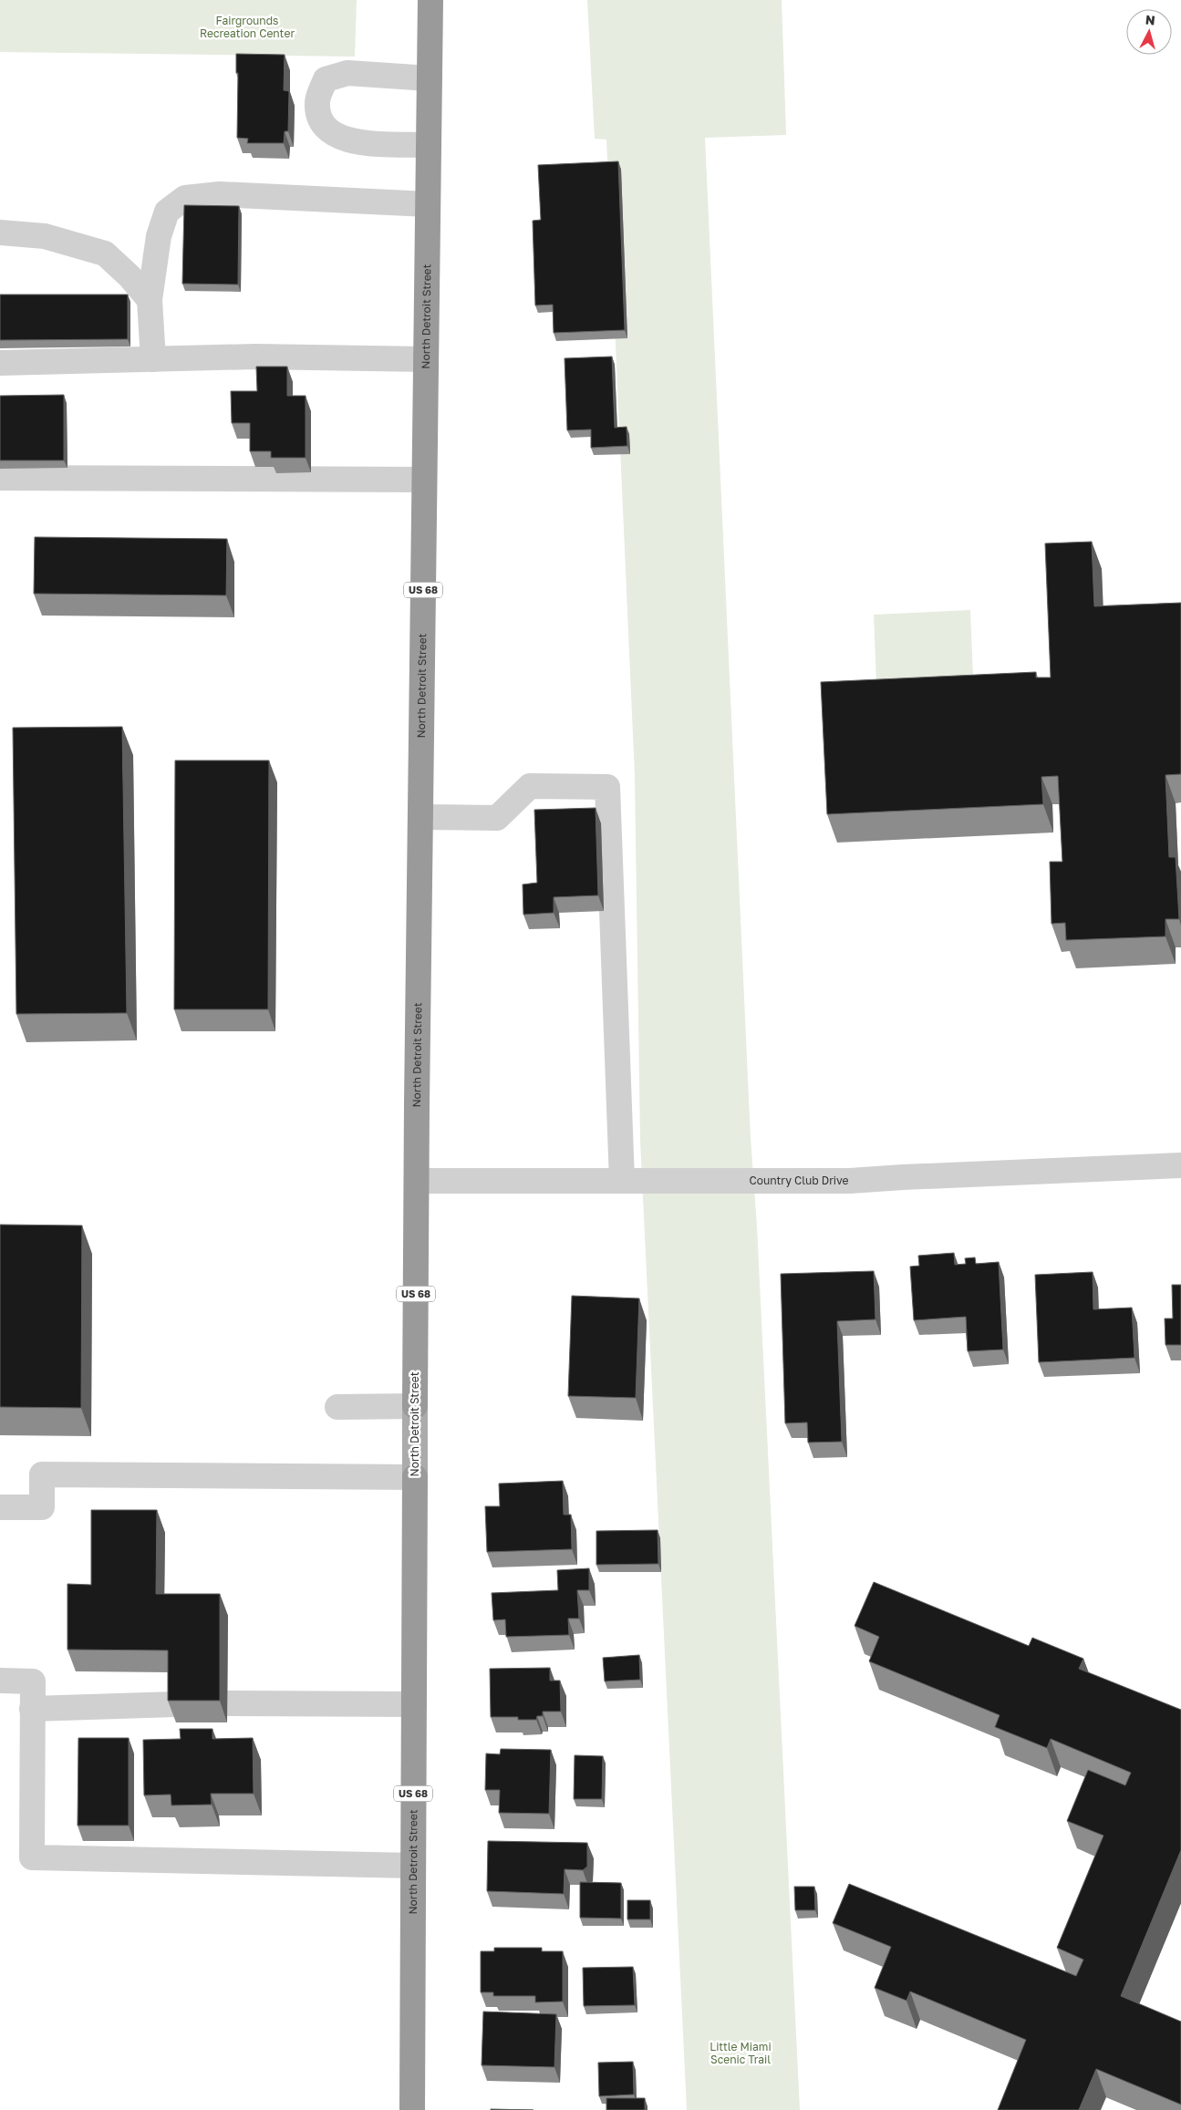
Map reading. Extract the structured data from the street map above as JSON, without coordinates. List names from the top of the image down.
{
  "streets": {
    "highway": ["North Detroit Street", "US 68"],
    "street": ["Country Club Drive"]
  },
  "crossings": [
    ["North Detroit Street", "Country Club Drive"]
  ],
  "parks": ["Fairgrounds Recreation Center", "Little Miami Scenic Trail"],
  "north": "top"
}
